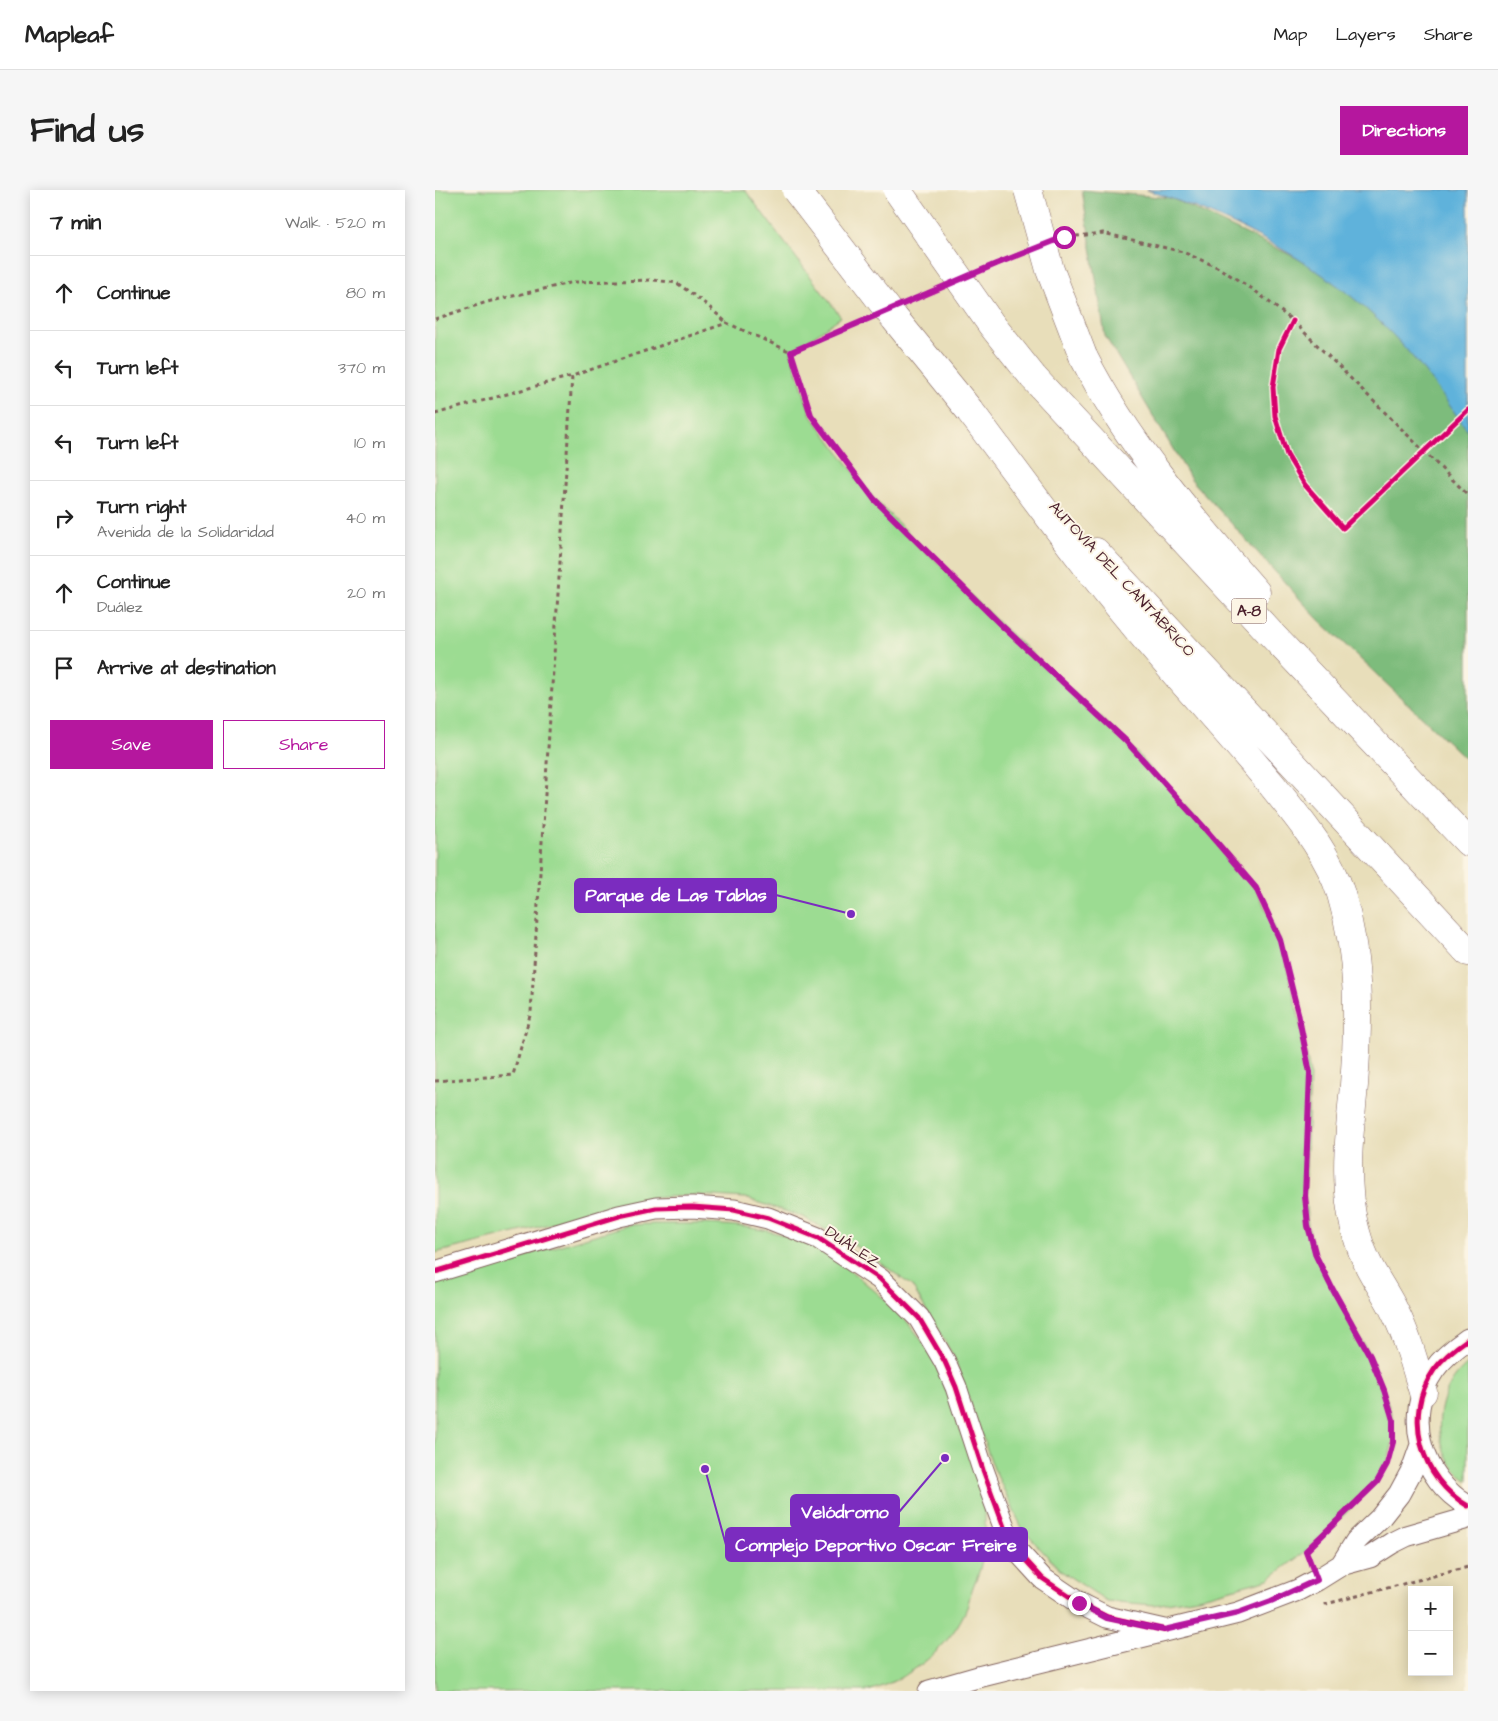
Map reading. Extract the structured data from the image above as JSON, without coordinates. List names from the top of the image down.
{
  "streets": {
    "highway": ["AUTOVÍA DEL CANTÁBRICO", "A-8"],
    "street": ["DUÁLEZ"]
  },
  "places": ["Parque de Las Tablas", "Velódromo", "Complejo Deportivo Oscar Freire"],
  "page": {
    "header": "Mapleaf",
    "nav": ["Map", "Layers", "Share"],
    "title": "Find us",
    "buttons": [
      "Directions",
      ["Save", "Share"]
    ],
    "heading": ["7 min", "Walk · 520 m"],
    "list": [
      ["Continue", "80 m"],
      ["Turn left", "370 m"],
      ["Turn left", "10 m"],
      ["Turn right", "Avenida de la Solidaridad", "40 m"],
      ["Continue", "Duález", "20 m"],
      "Arrive at destination"
    ],
    "map_buttons": ["+", "−"]
  }
}
